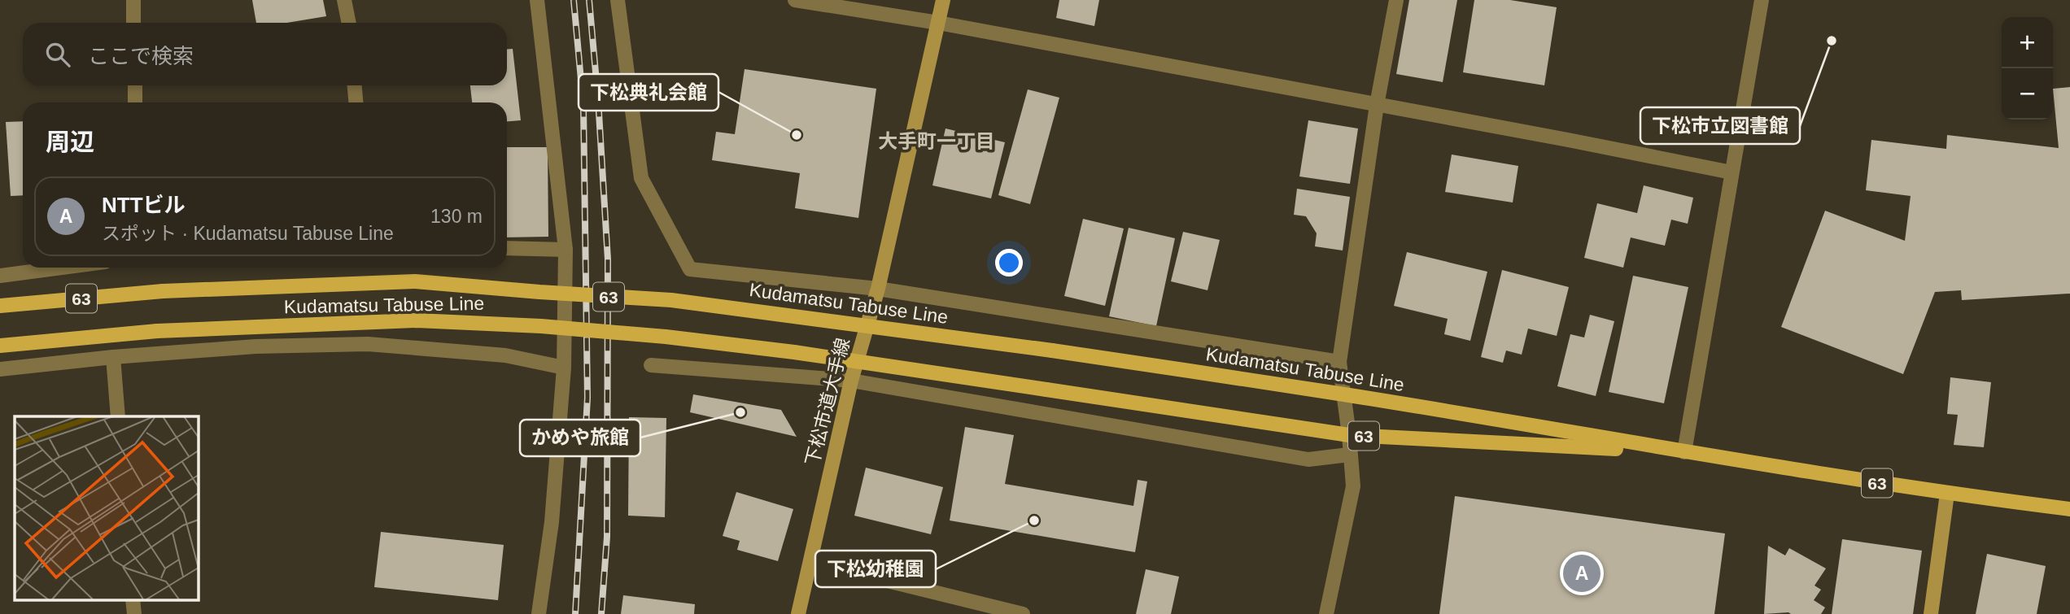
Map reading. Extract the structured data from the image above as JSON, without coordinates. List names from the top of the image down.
{
  "streets": {
    "main road": ["63", "Kudamatsu Tabuse Line"],
    "street": ["下松市道大手線"]
  },
  "districts": ["大手町一丁目"],
  "places": [
    "下松市立図書館",
    "下松典礼会館",
    "かめや旅館",
    "下松幼稚園"
  ],
  "page": {
    "map_buttons": ["+", "−"],
    "search": "ここで検索",
    "heading": "周辺",
    "list": [
      {
        "mark": "A",
        "name": "NTTビル",
        "note": "スポット · Kudamatsu Tabuse Line",
        "value": "130 m"
      }
    ],
    "pins": "A"
  }
}
